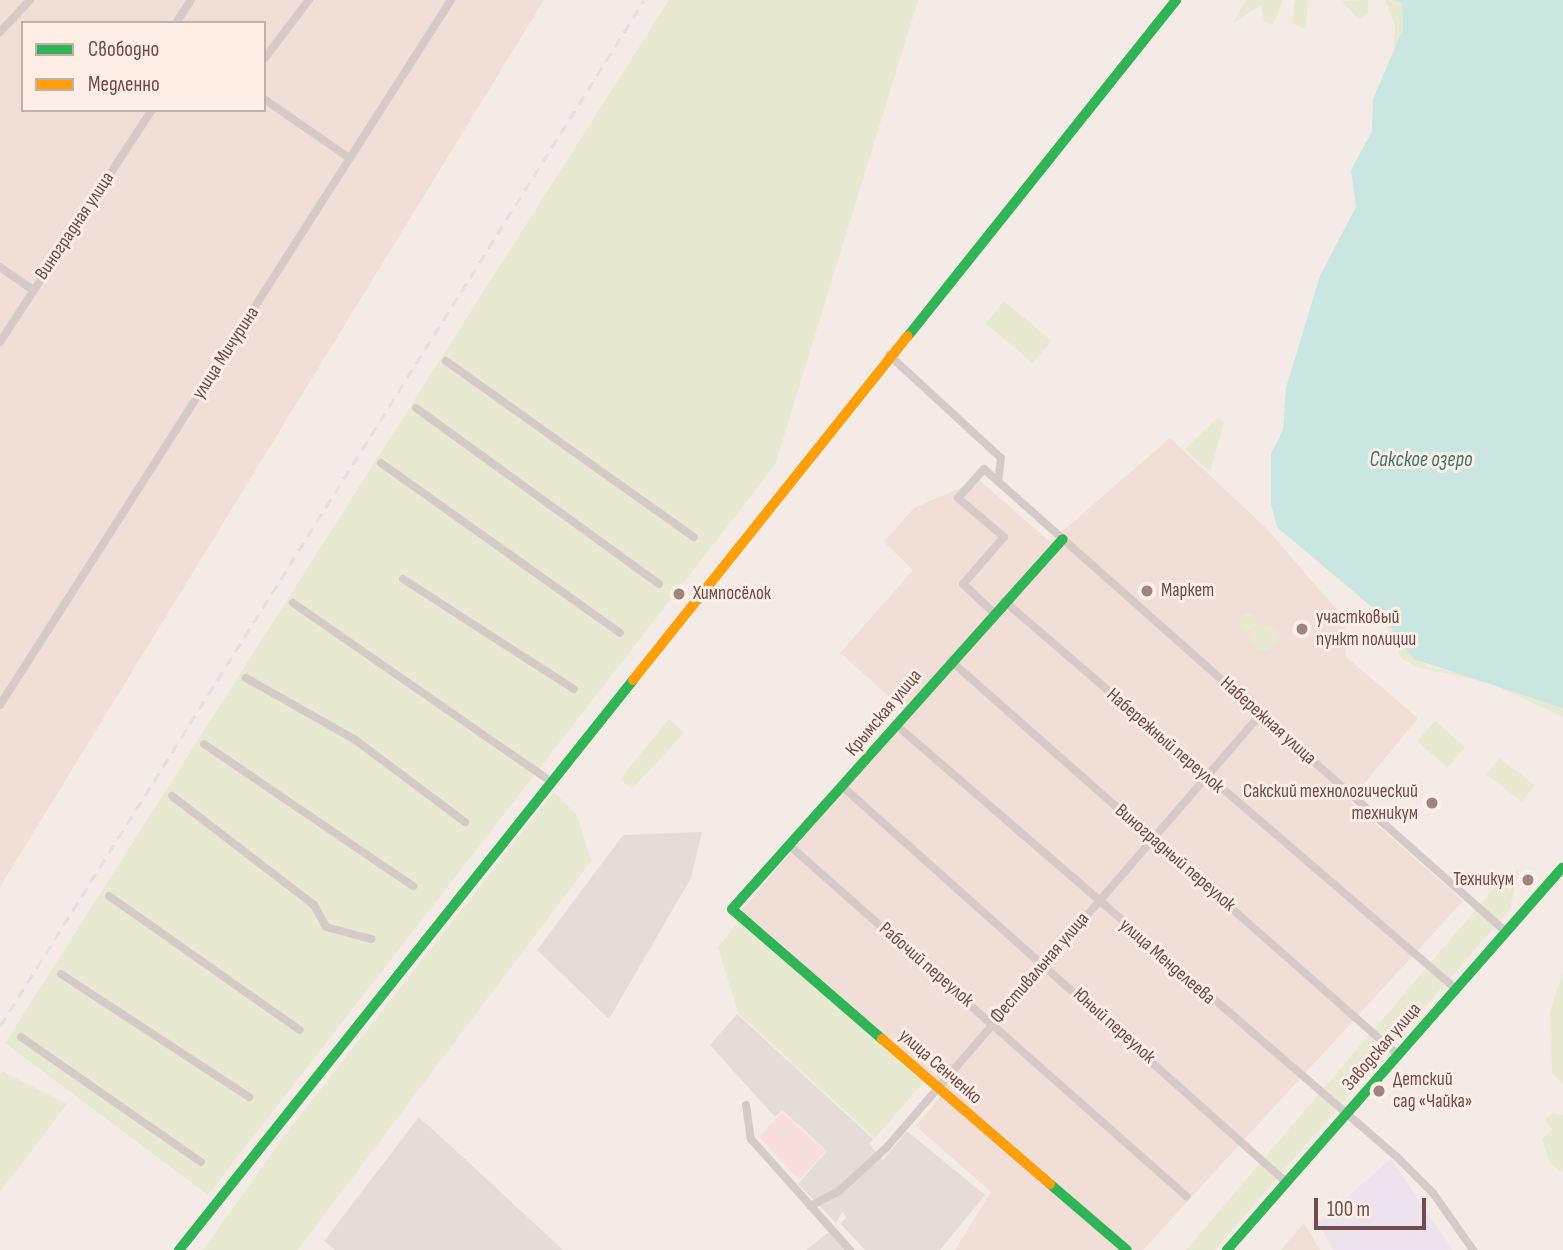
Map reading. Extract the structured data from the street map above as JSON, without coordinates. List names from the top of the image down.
{
  "streets": {
    "main road": ["Крымская улица", "Заводская улица", "улица Сенченко"],
    "street": [
      "Виноградная улица",
      "улица Мичурина",
      "Набережная улица",
      "Набережный переулок",
      "Виноградный переулок",
      "улица Менделеева",
      "Рабочий переулок",
      "Фестивальная улица",
      "Юный переулок"
    ]
  },
  "crossings": [
    ["Крымская улица", "Набережная улица"],
    ["Крымская улица", "Набережный переулок"],
    ["Крымская улица", "Виноградный переулок"],
    ["Крымская улица", "улица Менделеева"],
    ["Крымская улица", "Рабочий переулок"],
    ["Крымская улица", "Юный переулок"],
    ["Крымская улица", "улица Сенченко"],
    ["Набережная улица", "Фестивальная улица"],
    ["Набережная улица", "Заводская улица"],
    ["Набережный переулок", "Фестивальная улица"],
    ["Набережный переулок", "Заводская улица"],
    ["Виноградный переулок", "Фестивальная улица"],
    ["Виноградный переулок", "Заводская улица"],
    ["улица Менделеева", "Фестивальная улица"],
    ["улица Менделеева", "Заводская улица"],
    ["Рабочий переулок", "Фестивальная улица"],
    ["Фестивальная улица", "Юный переулок"],
    ["Фестивальная улица", "улица Сенченко"],
    ["Юный переулок", "Заводская улица"]
  ],
  "water": ["Сакское озеро"],
  "places": [
    "Маркет",
    "Химпосёлок",
    "участковый пункт полиции",
    "Сакский технологический техникум",
    "Техникум",
    "Детский сад «Чайка»"
  ],
  "legend": ["Свободно", "Медленно"],
  "scale_bar": "100 m"
}
